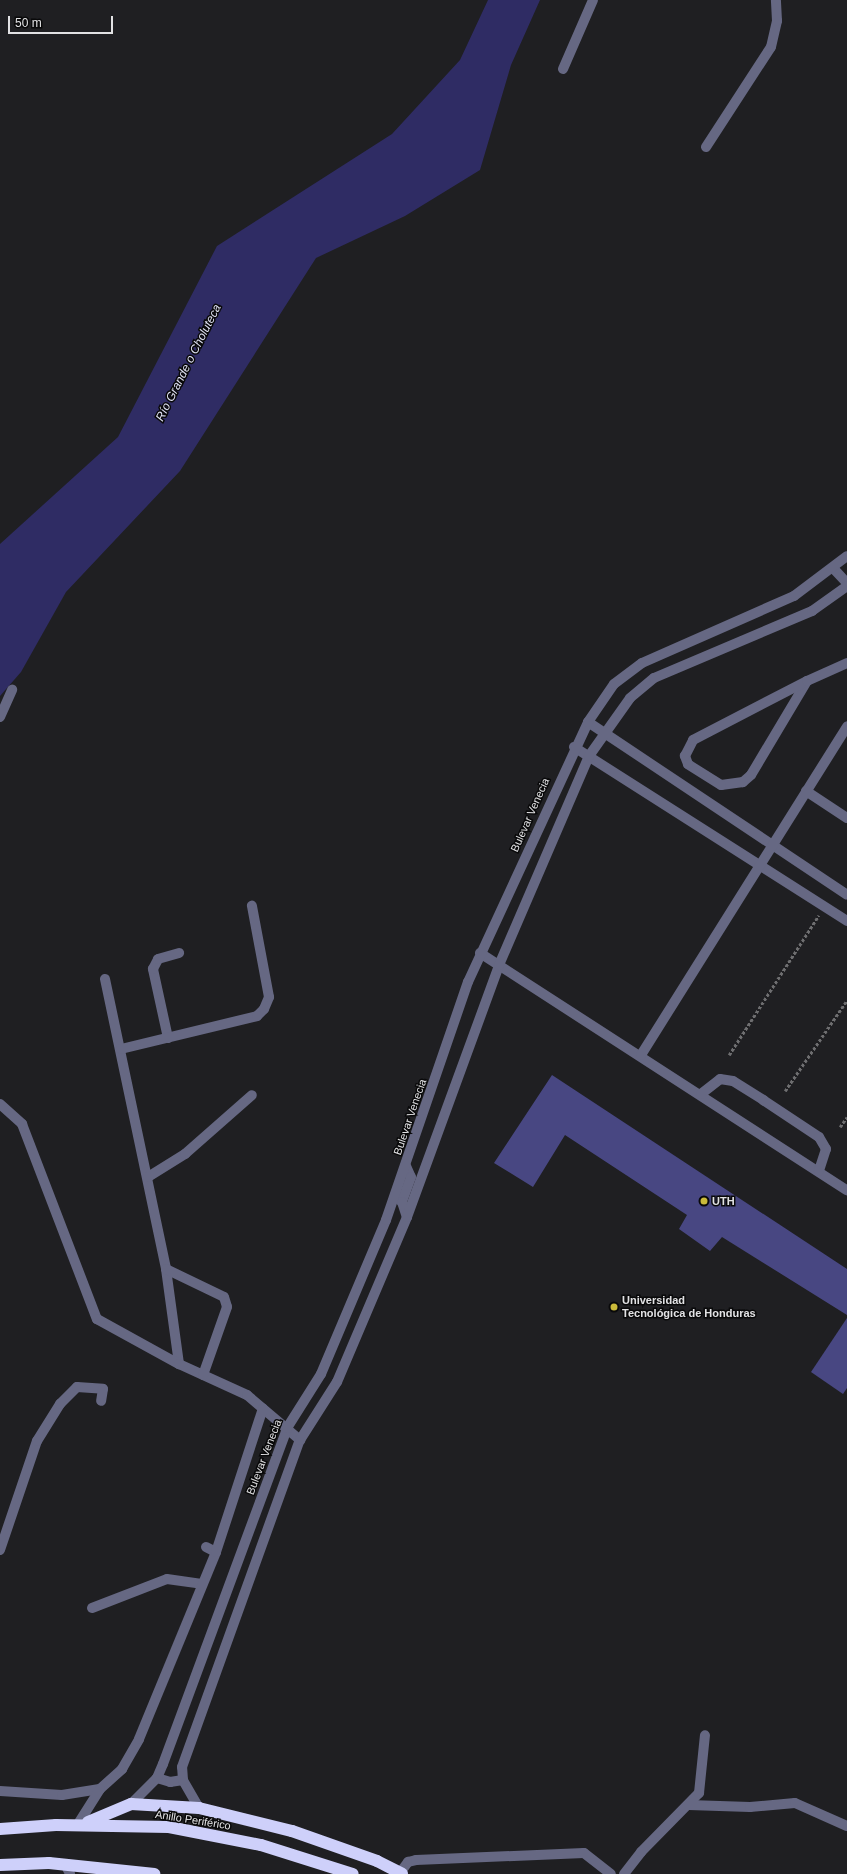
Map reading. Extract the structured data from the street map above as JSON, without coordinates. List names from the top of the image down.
{
  "streets": {
    "highway": ["Anillo Periférico"],
    "street": ["Bulevar Venecia"]
  },
  "water": ["Río Grande o Choluteca"],
  "places": ["UTH", "Universidad Tecnológica de Honduras"],
  "scale_bar": "50 m"
}
